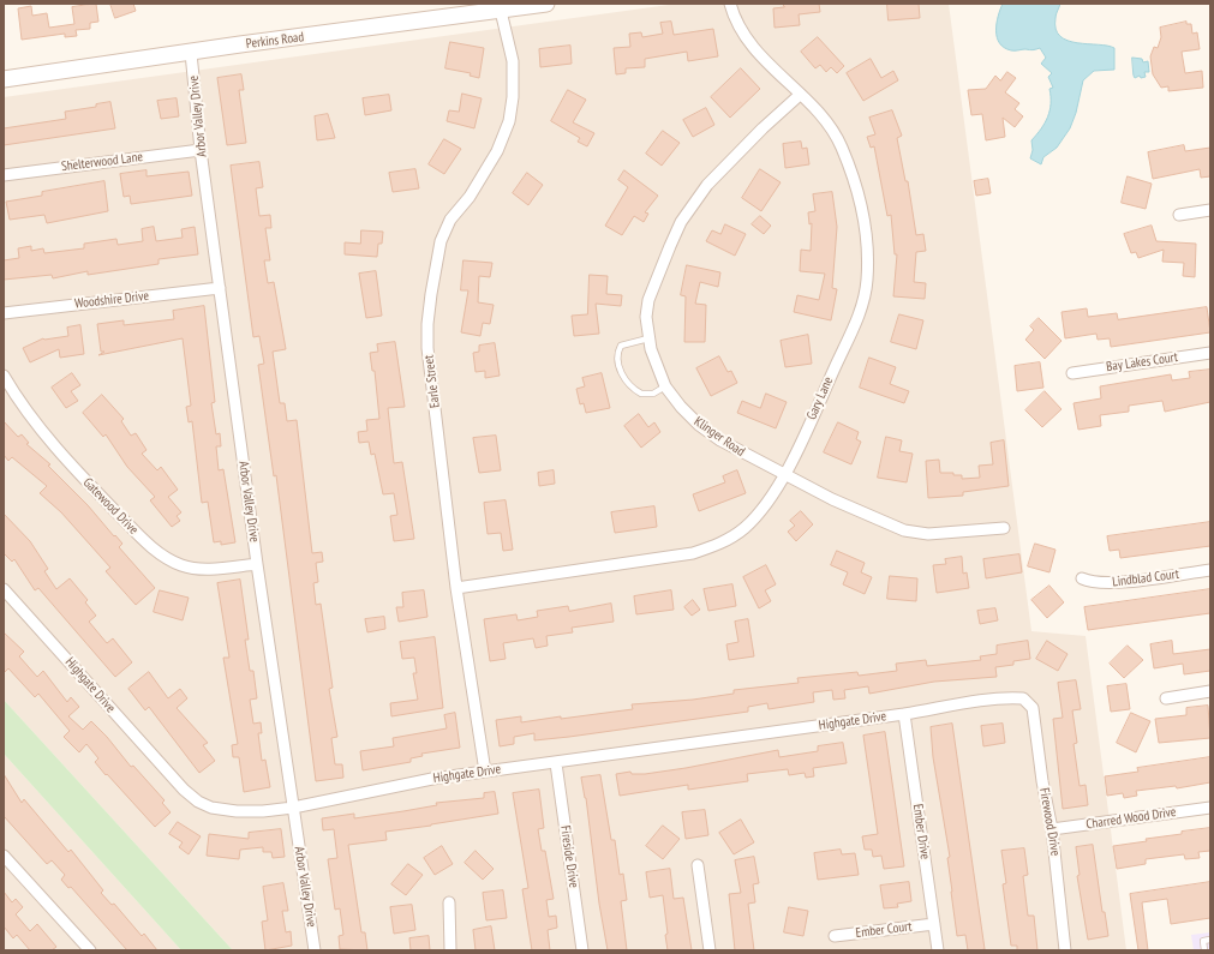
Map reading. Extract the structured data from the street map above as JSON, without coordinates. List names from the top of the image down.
{
  "streets": {
    "main road": ["Perkins Road"],
    "street": [
      "Arbor Valley Drive",
      "Shelterwood Lane",
      "Woodshire Drive",
      "Bay Lakes Court",
      "Earle Street",
      "Gary Lane",
      "Klinger Road",
      "Gatewood Drive",
      "Lindblad Court",
      "Highgate Drive",
      "Charred Wood Drive",
      "Firewood Drive",
      "Ember Drive",
      "Fireside Drive",
      "Ember Court"
    ]
  },
  "crossings": [
    ["Perkins Road", "Arbor Valley Drive"],
    ["Perkins Road", "Earle Street"],
    ["Arbor Valley Drive", "Shelterwood Lane"],
    ["Arbor Valley Drive", "Woodshire Drive"],
    ["Arbor Valley Drive", "Gatewood Drive"],
    ["Arbor Valley Drive", "Highgate Drive"],
    ["Earle Street", "Gary Lane"],
    ["Earle Street", "Highgate Drive"],
    ["Gary Lane", "Klinger Road"],
    ["Highgate Drive", "Firewood Drive"],
    ["Highgate Drive", "Ember Drive"],
    ["Highgate Drive", "Fireside Drive"],
    ["Charred Wood Drive", "Firewood Drive"],
    ["Ember Drive", "Ember Court"]
  ]
}
